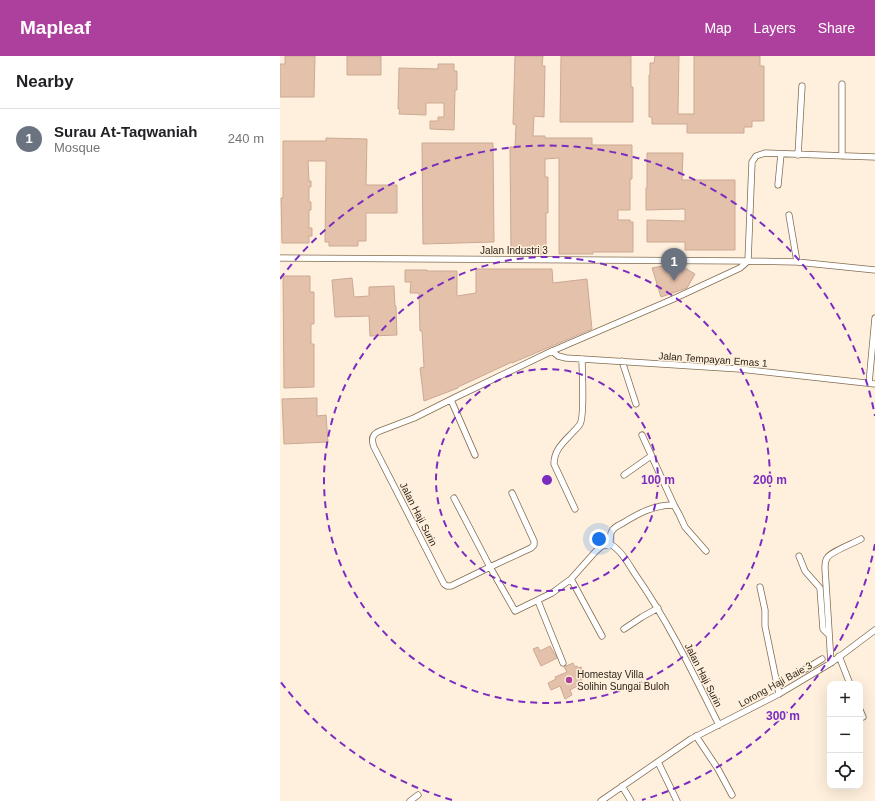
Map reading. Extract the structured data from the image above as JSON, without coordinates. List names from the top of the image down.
{
  "streets": {
    "street": [
      "Jalan Industri 3",
      "Jalan Tempayan Emas 1",
      "Jalan Haji Surin",
      "Lorong Haji Baie 3"
    ]
  },
  "crossings": [
    ["Jalan Industri 3", "Jalan Haji Surin"],
    ["Jalan Tempayan Emas 1", "Jalan Haji Surin"],
    ["Jalan Haji Surin", "Lorong Haji Baie 3"]
  ],
  "places": ["Homestay Villa Solihin Sungai Buloh"],
  "page": {
    "header": "Mapleaf",
    "nav": ["Map", "Layers", "Share"],
    "heading": "Nearby",
    "list": [
      {
        "mark": "1",
        "name": "Surau At-Taqwaniah",
        "note": "Mosque",
        "value": "240 m"
      }
    ],
    "pins": "1",
    "map_buttons": ["+", "−"]
  },
  "rings": ["100 m", "200 m", "300 m"]
}
